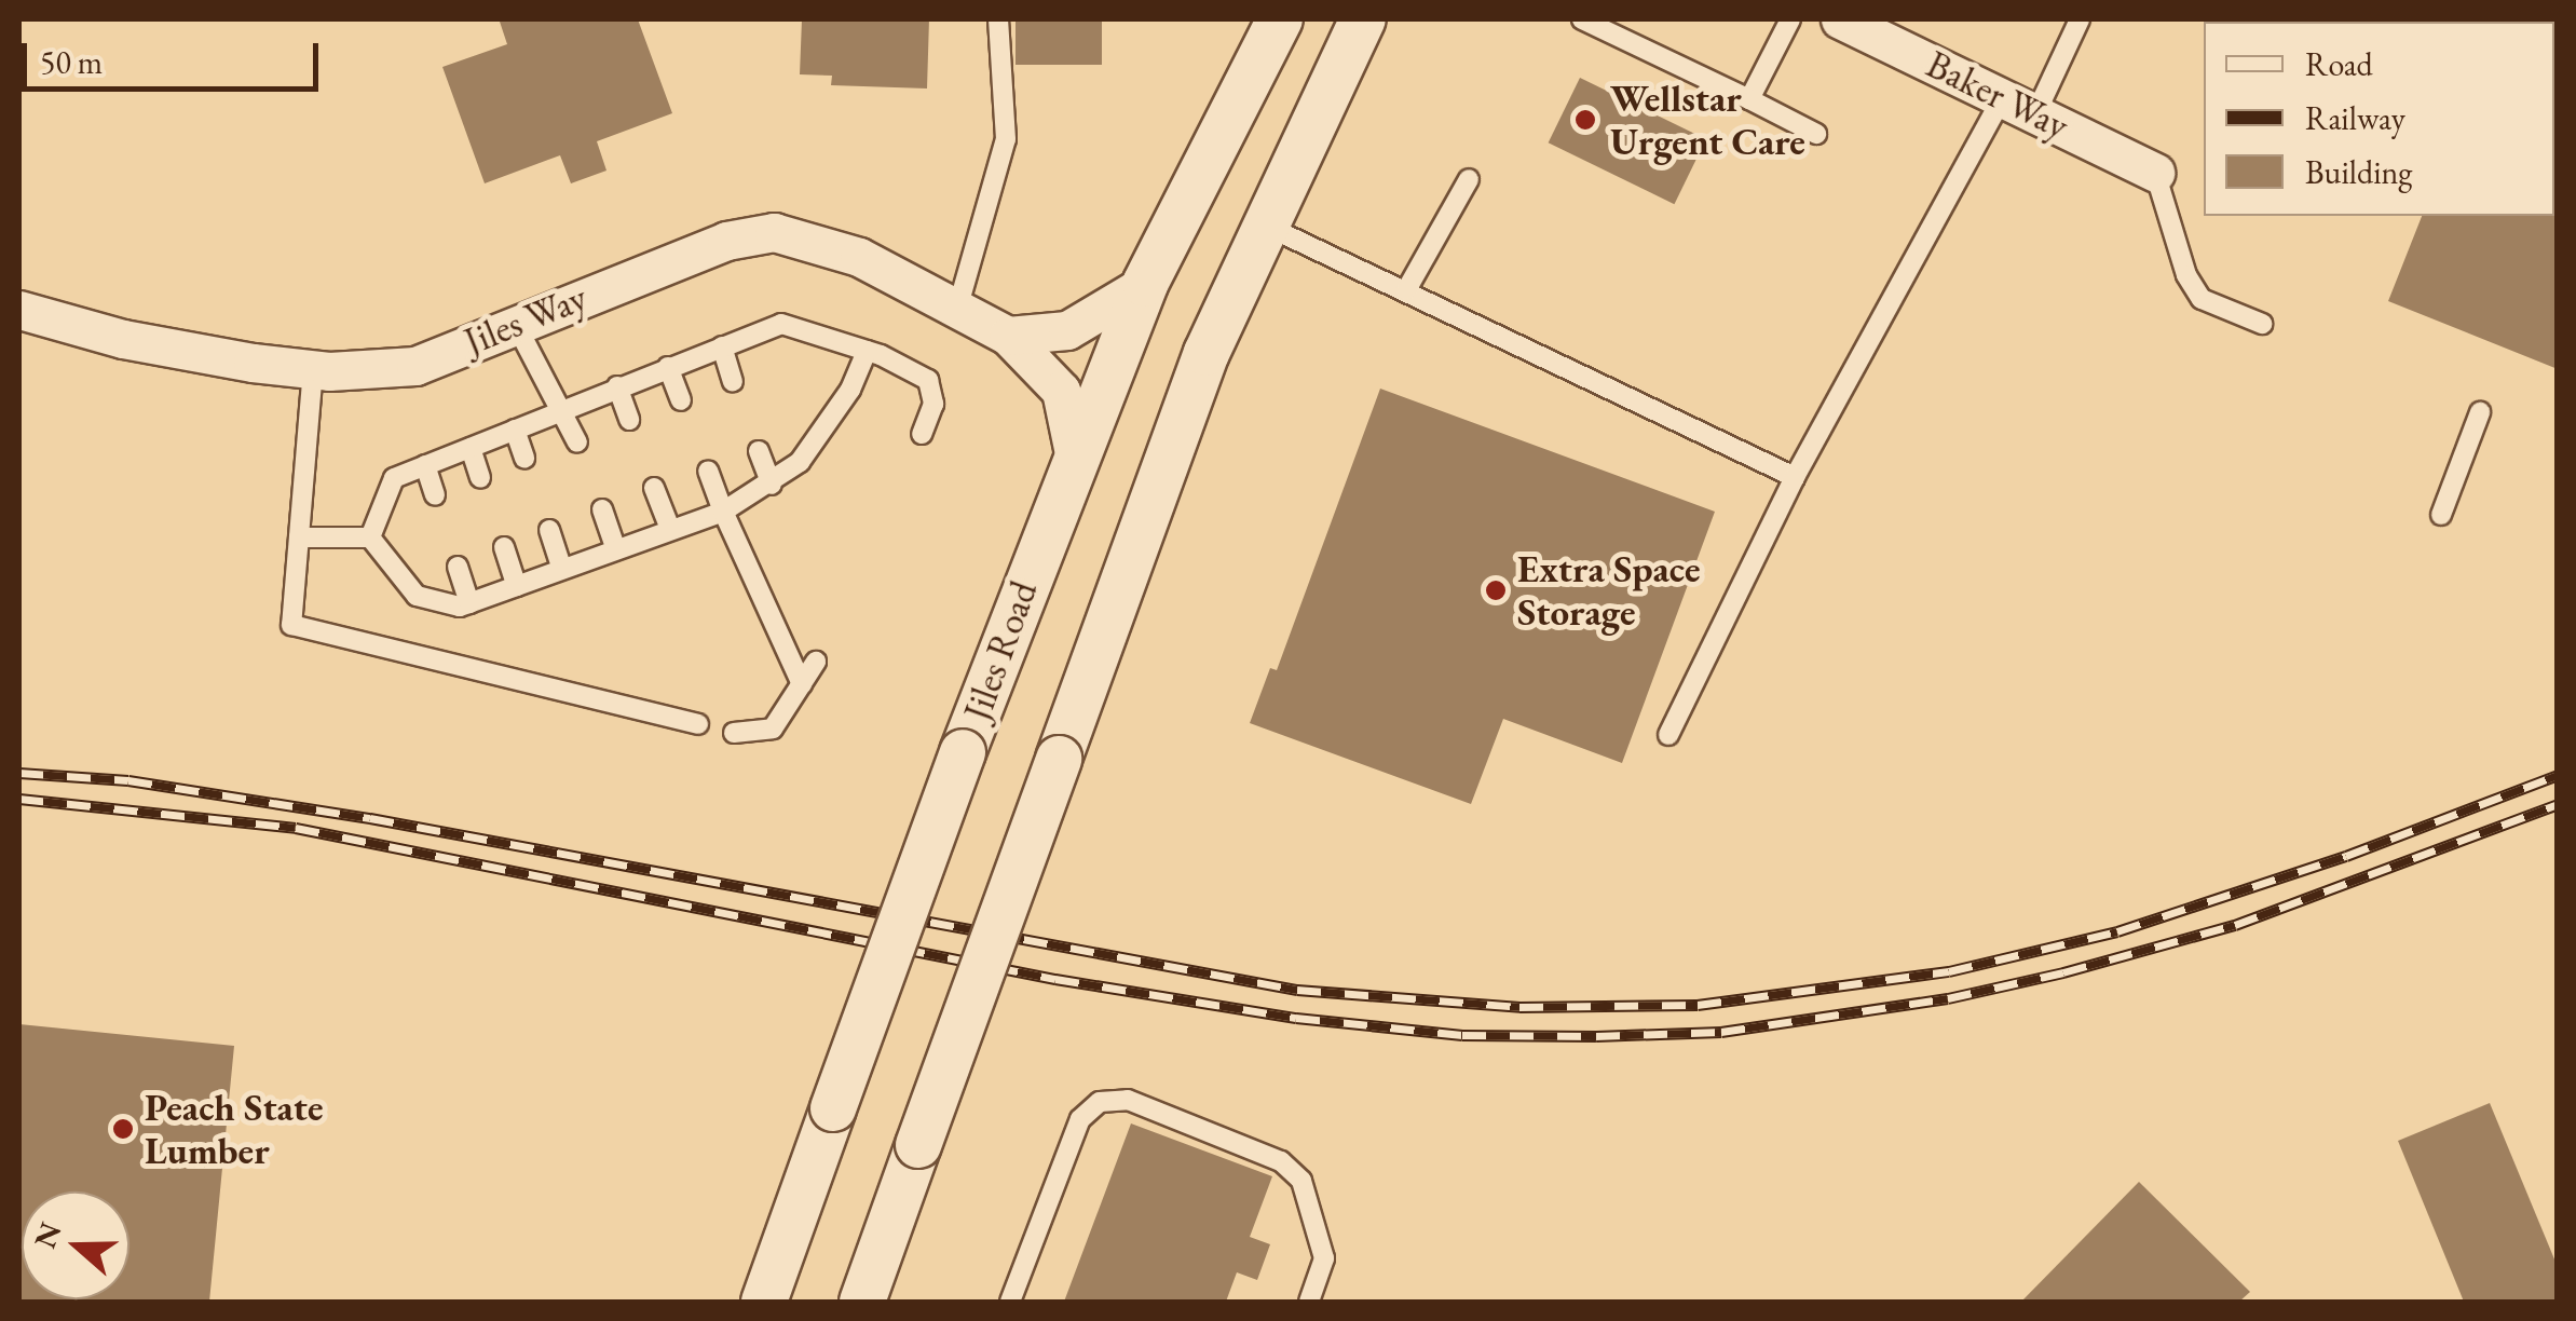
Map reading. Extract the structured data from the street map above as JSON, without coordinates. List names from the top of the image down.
{
  "streets": {
    "street": ["Baker Way", "Jiles Way", "Jiles Road"]
  },
  "crossings": [
    ["Jiles Way", "Jiles Road"]
  ],
  "places": ["Wellstar Urgent Care", "Extra Space Storage", "Peach State Lumber"],
  "legend": ["Road", "Railway", "Building"],
  "scale_bar": "50 m",
  "north": "left"
}
